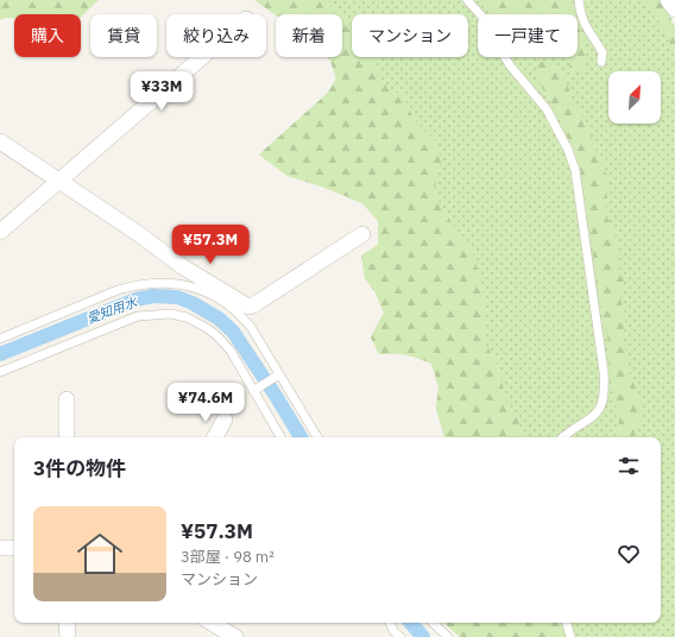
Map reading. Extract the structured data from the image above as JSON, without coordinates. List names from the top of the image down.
{
  "water": ["愛知用水"],
  "north": "top right",
  "page": {
    "chip": [
      "購入",
      "賃貸",
      "絞り込み",
      "新着",
      "マンション",
      "一戸建て"
    ],
    "price": ["¥33M", "¥57.3M", "¥74.6M"],
    "heading": "3件の物件",
    "list": [
      {
        "name": "¥57.3M",
        "note": "3部屋 · 98 m² · マンション"
      }
    ]
  }
}
